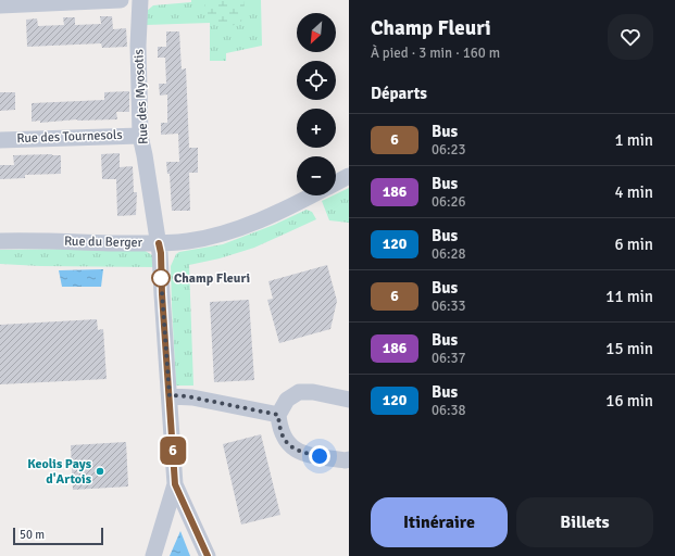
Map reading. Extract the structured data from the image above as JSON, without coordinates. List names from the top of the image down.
{
  "streets": {
    "street": ["Rue des Myosotis", "Rue des Tournesols", "Rue du Berger"]
  },
  "crossings": [
    ["Rue des Myosotis", "Rue des Tournesols"],
    ["Rue des Myosotis", "Rue du Berger"]
  ],
  "places": ["Champ Fleuri", "Keolis Pays d'Artois"],
  "lines": ["bus line 6"],
  "scale_bar": "50 m",
  "north": "bottom left",
  "page": {
    "on_map": "6",
    "heading": [
      ["Champ Fleuri", "À pied · 3 min · 160 m"],
      "Départs"
    ],
    "map_buttons": ["+", "−"],
    "list": [
      {
        "mark": "6",
        "name": "Bus",
        "note": "06:23",
        "value": "1 min"
      },
      {
        "mark": "186",
        "name": "Bus",
        "note": "06:26",
        "value": "4 min"
      },
      {
        "mark": "120",
        "name": "Bus",
        "note": "06:28",
        "value": "6 min"
      },
      {
        "mark": "6",
        "name": "Bus",
        "note": "06:33",
        "value": "11 min"
      },
      {
        "mark": "186",
        "name": "Bus",
        "note": "06:37",
        "value": "15 min"
      },
      {
        "mark": "120",
        "name": "Bus",
        "note": "06:38",
        "value": "16 min"
      }
    ],
    "buttons": ["Itinéraire", "Billets"],
    "scale": "50 m"
  }
}
